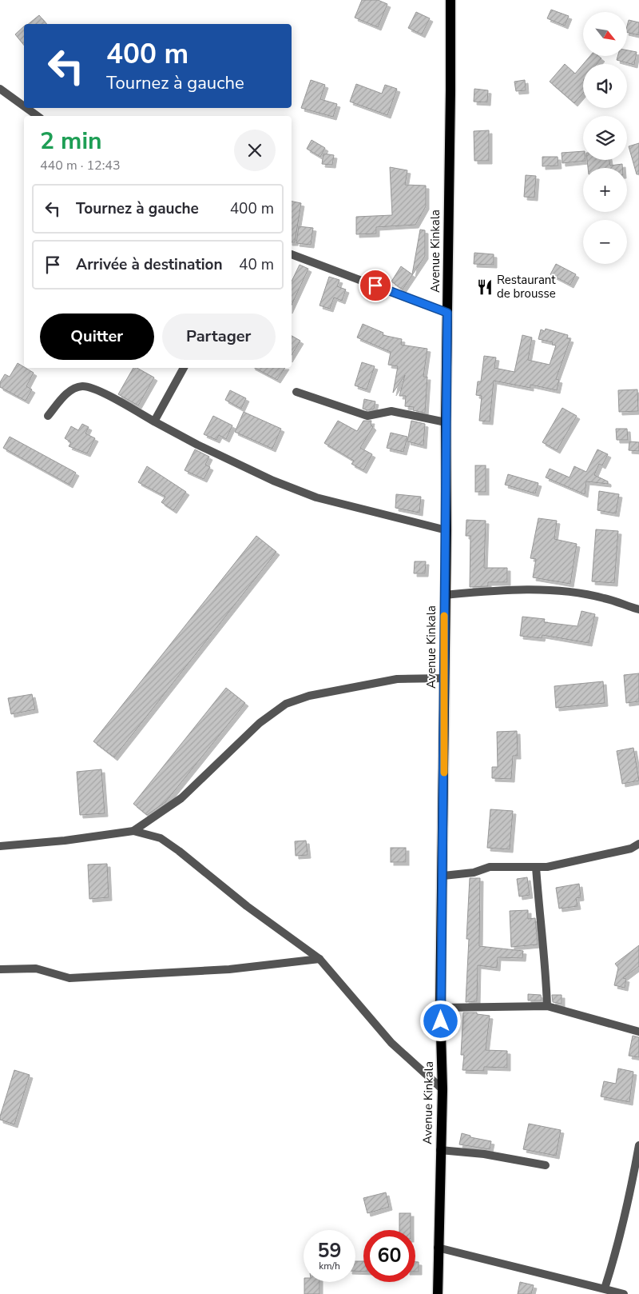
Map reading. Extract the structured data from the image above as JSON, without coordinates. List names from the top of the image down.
{
  "streets": {
    "main road": ["Avenue Kinkala"]
  },
  "places": {
    "restaurant": ["Restaurant de brousse"]
  },
  "north": "bottom right",
  "page": {
    "map_buttons": ["+", "−"],
    "turn": ["400 m", "Tournez à gauche"],
    "heading": ["2 min", "440 m · 12:43"],
    "list": [
      {
        "name": "Tournez à gauche",
        "value": "400 m"
      },
      {
        "name": "Arrivée à destination",
        "value": "40 m"
      }
    ],
    "buttons": ["Quitter", "Partager"],
    "speed": "59 km/h",
    "limit": "60"
  }
}
